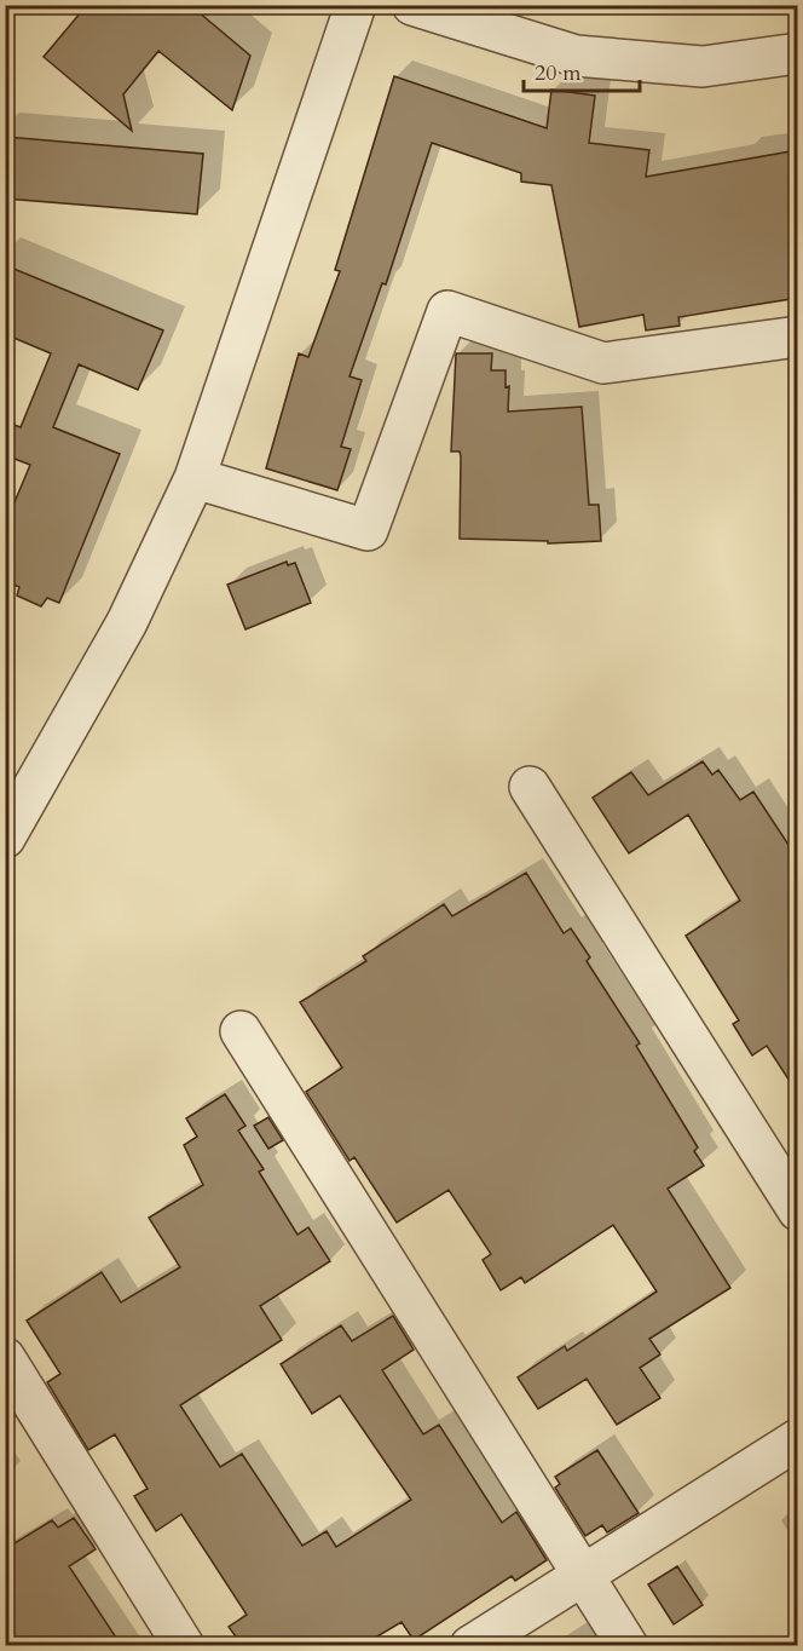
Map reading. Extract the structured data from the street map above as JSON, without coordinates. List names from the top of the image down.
{
  "scale_bar": "20 m"
}
